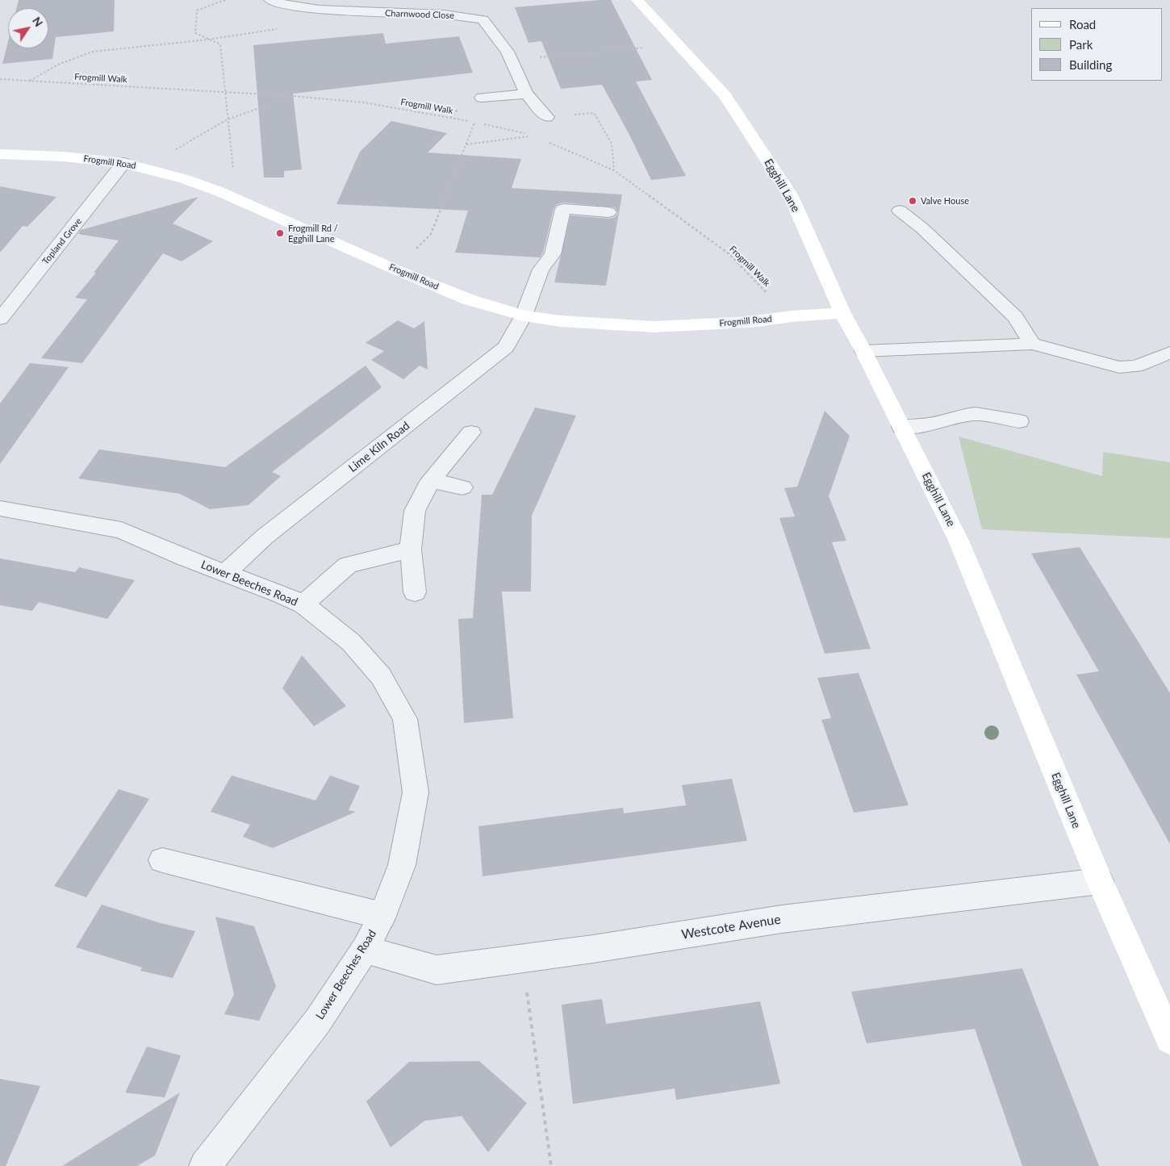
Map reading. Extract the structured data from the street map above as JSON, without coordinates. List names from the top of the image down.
{
  "streets": {
    "street": [
      "Charnwood Close",
      "Frogmill Road",
      "Egghill Lane",
      "Topland Grove",
      "Lime Kiln Road",
      "Lower Beeches Road",
      "Westcote Avenue"
    ],
    "path": ["Frogmill Walk"]
  },
  "crossings": [
    ["Frogmill Walk", "Frogmill Road"],
    ["Frogmill Road", "Egghill Lane"],
    ["Frogmill Road", "Topland Grove"],
    ["Frogmill Road", "Lime Kiln Road"],
    ["Egghill Lane", "Westcote Avenue"],
    ["Lime Kiln Road", "Lower Beeches Road"],
    ["Lower Beeches Road", "Westcote Avenue"]
  ],
  "places": ["Valve House", "Frogmill Rd / Egghill Lane"],
  "legend": ["Road", "Park", "Building"],
  "north": "top right"
}
